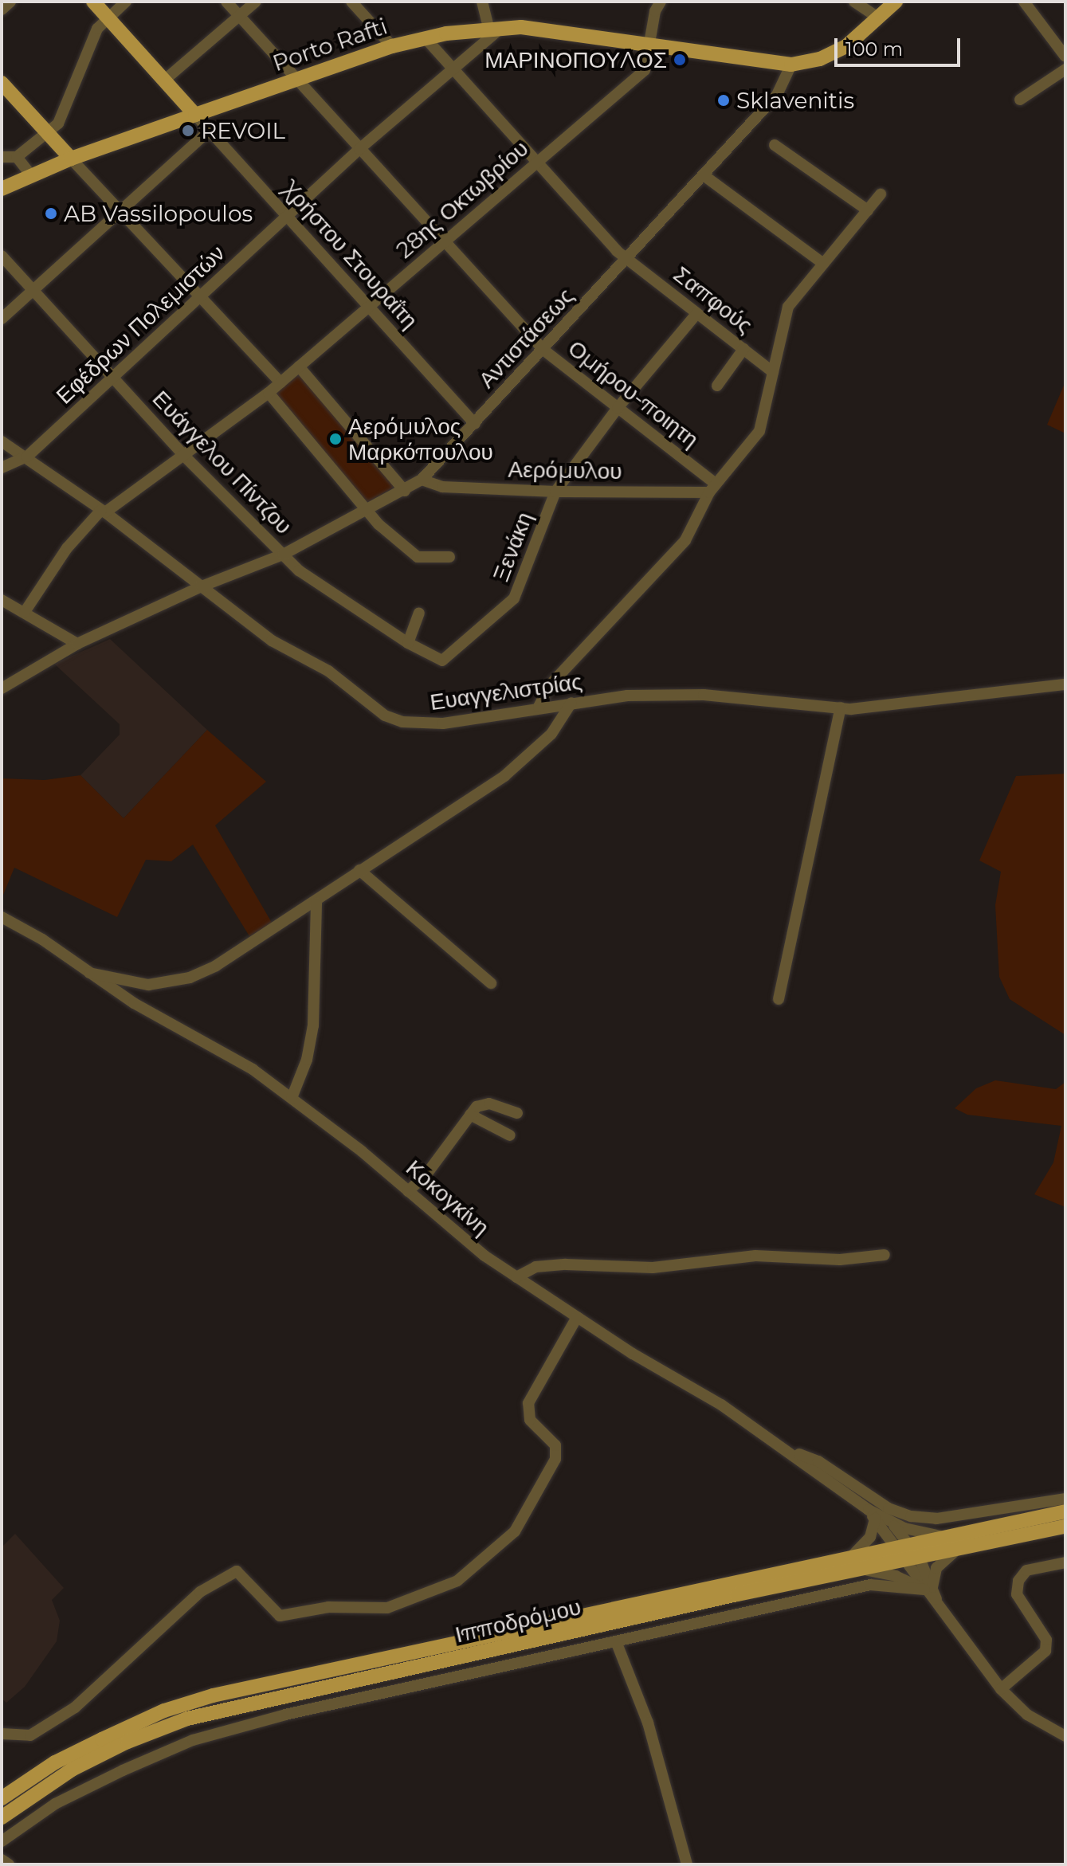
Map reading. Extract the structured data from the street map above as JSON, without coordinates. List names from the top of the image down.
{
  "streets": {
    "main road": ["Porto Rafti", "Ιπποδρόμου"],
    "street": [
      "28ης Οκτωβρίου",
      "Χρήστου Στουραΐτη",
      "Σαπφούς",
      "Εφέδρων Πολεμιστών",
      "Αντιστάσεως",
      "Ομήρου-ποιητη",
      "Ευάγγελου Πίντζου",
      "Αερόμυλου",
      "Ξενάκη",
      "Ευαγγελιστρίας",
      "Κοκογκίνη"
    ]
  },
  "crossings": [
    ["Porto Rafti", "28ης Οκτωβρίου"],
    ["Porto Rafti", "Χρήστου Στουραΐτη"],
    ["Porto Rafti", "Σαπφούς"],
    ["Porto Rafti", "Εφέδρων Πολεμιστών"],
    ["Porto Rafti", "Αντιστάσεως"],
    ["Porto Rafti", "Ομήρου-ποιητη"],
    ["28ης Οκτωβρίου", "Χρήστου Στουραΐτη"],
    ["28ης Οκτωβρίου", "Σαπφούς"],
    ["28ης Οκτωβρίου", "Ομήρου-ποιητη"],
    ["28ης Οκτωβρίου", "Ευάγγελου Πίντζου"],
    ["28ης Οκτωβρίου", "Ευαγγελιστρίας"],
    ["Χρήστου Στουραΐτη", "Εφέδρων Πολεμιστών"],
    ["Χρήστου Στουραΐτη", "Αντιστάσεως"],
    ["Σαπφούς", "Εφέδρων Πολεμιστών"],
    ["Σαπφούς", "Αντιστάσεως"],
    ["Σαπφούς", "Ξενάκη"],
    ["Εφέδρων Πολεμιστών", "Ομήρου-ποιητη"],
    ["Εφέδρων Πολεμιστών", "Ευάγγελου Πίντζου"],
    ["Εφέδρων Πολεμιστών", "Ευαγγελιστρίας"],
    ["Αντιστάσεως", "Ομήρου-ποιητη"],
    ["Αντιστάσεως", "Ευάγγελου Πίντζου"],
    ["Αντιστάσεως", "Αερόμυλου"],
    ["Αντιστάσεως", "Ευαγγελιστρίας"],
    ["Ομήρου-ποιητη", "Αερόμυλου"],
    ["Ομήρου-ποιητη", "Ξενάκη"],
    ["Ευάγγελου Πίντζου", "Ξενάκη"],
    ["Αερόμυλου", "Ξενάκη"]
  ],
  "places": [
    "ΜΑΡΙΝΟΠΟΥΛΟΣ",
    "Sklavenitis",
    "REVOIL",
    "AB Vassilopoulos",
    "Αερόμυλος Μαρκόπουλου"
  ],
  "scale_bar": "100 m"
}
